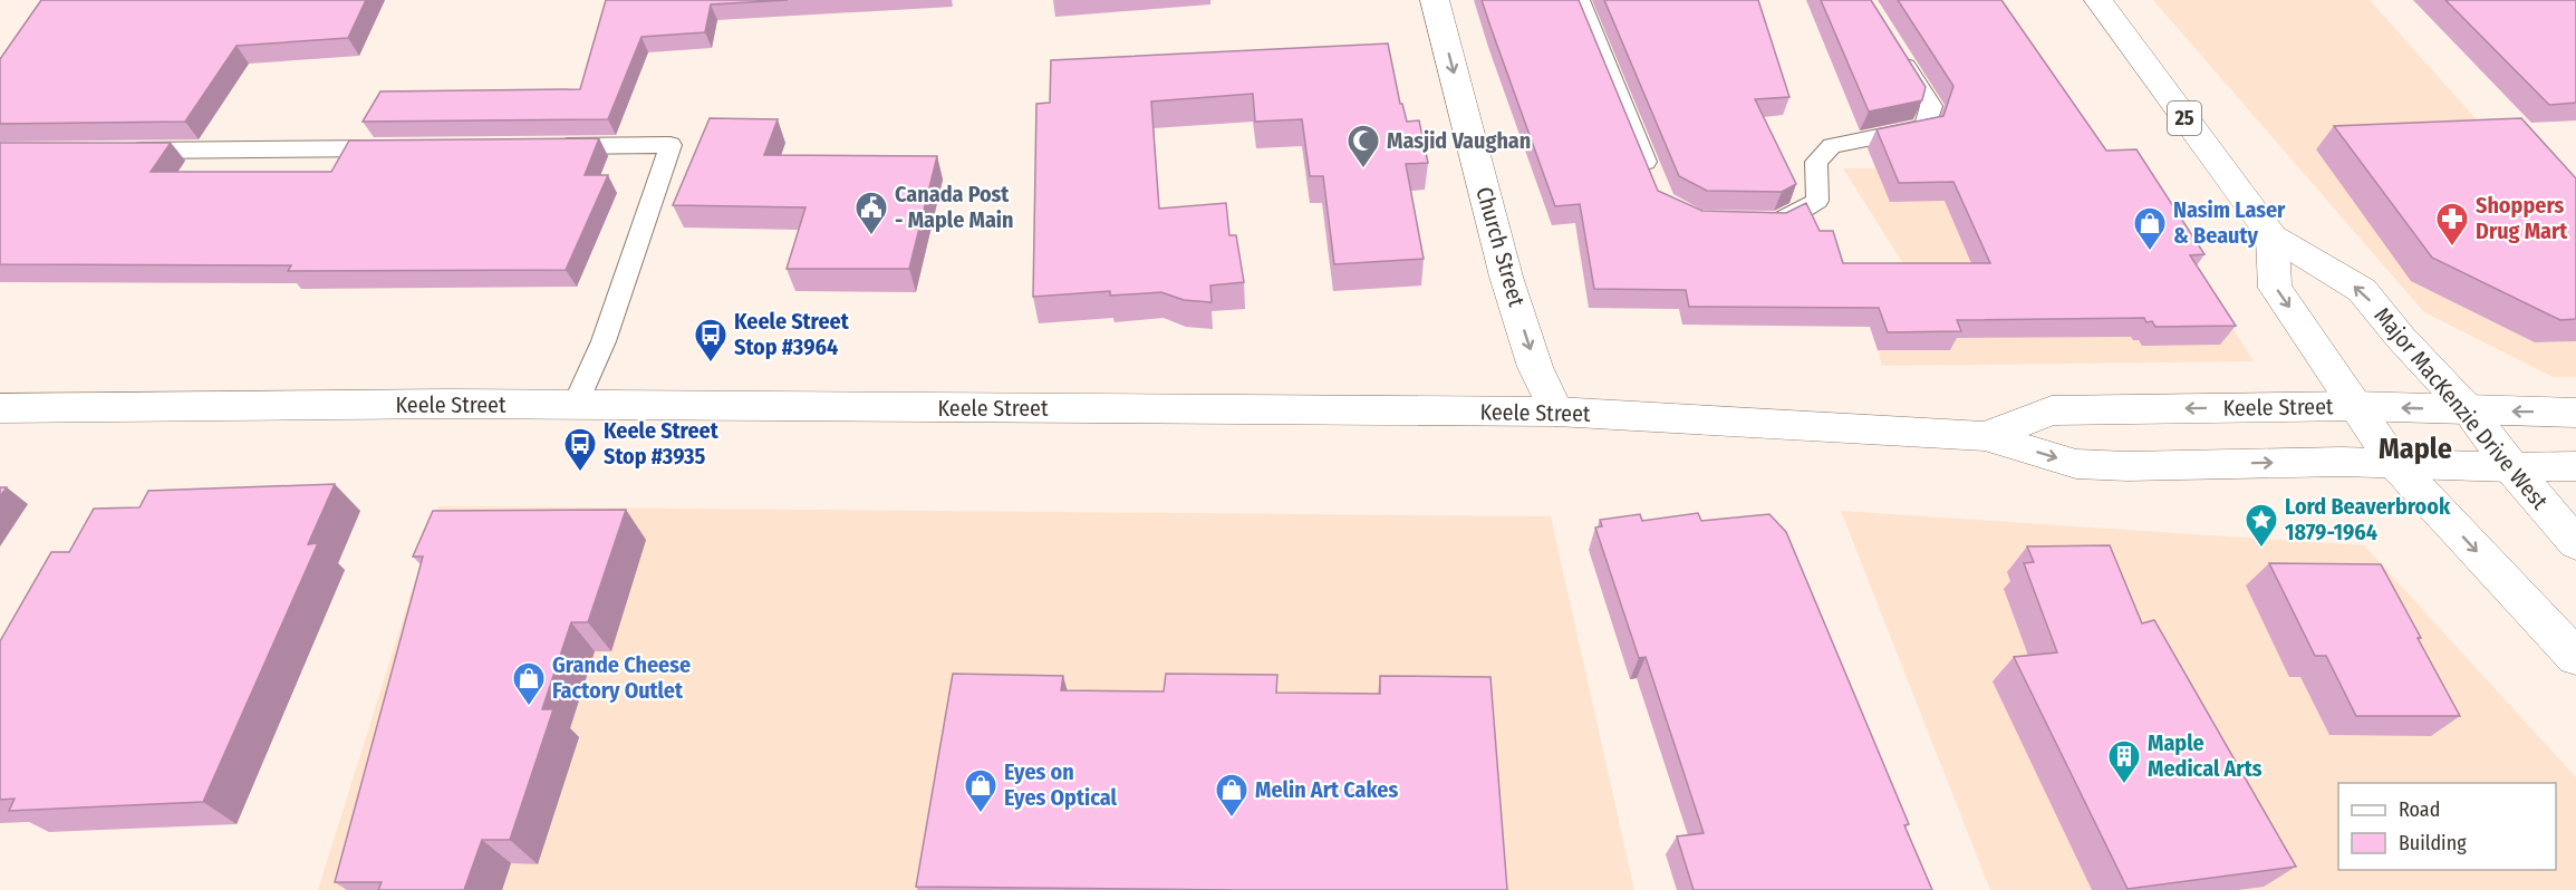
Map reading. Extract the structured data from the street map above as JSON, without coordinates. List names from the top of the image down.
{
  "streets": {
    "main road": [
      "25",
      "Church Street",
      "Keele Street",
      "Major MacKenzie Drive West"
    ]
  },
  "crossings": [
    ["Church Street", "Keele Street"],
    ["Keele Street", "Major MacKenzie Drive West"]
  ],
  "one_way": ["Church Street"],
  "districts": ["Maple"],
  "places": {
    "mosque": ["Masjid Vaughan"],
    "public building": ["Canada Post - Maple Main"],
    "pharmacy": ["Shoppers Drug Mart"],
    "shop": [
      "Nasim Laser & Beauty",
      "Grande Cheese Factory Outlet",
      "Eyes on Eyes Optical",
      "Melin Art Cakes"
    ],
    "bus stop": ["Keele Street Stop #3964", "Keele Street Stop #3935"],
    "place": ["Lord Beaverbrook 1879-1964"],
    "building": ["Maple Medical Arts"]
  },
  "legend": ["Road", "Building"]
}
